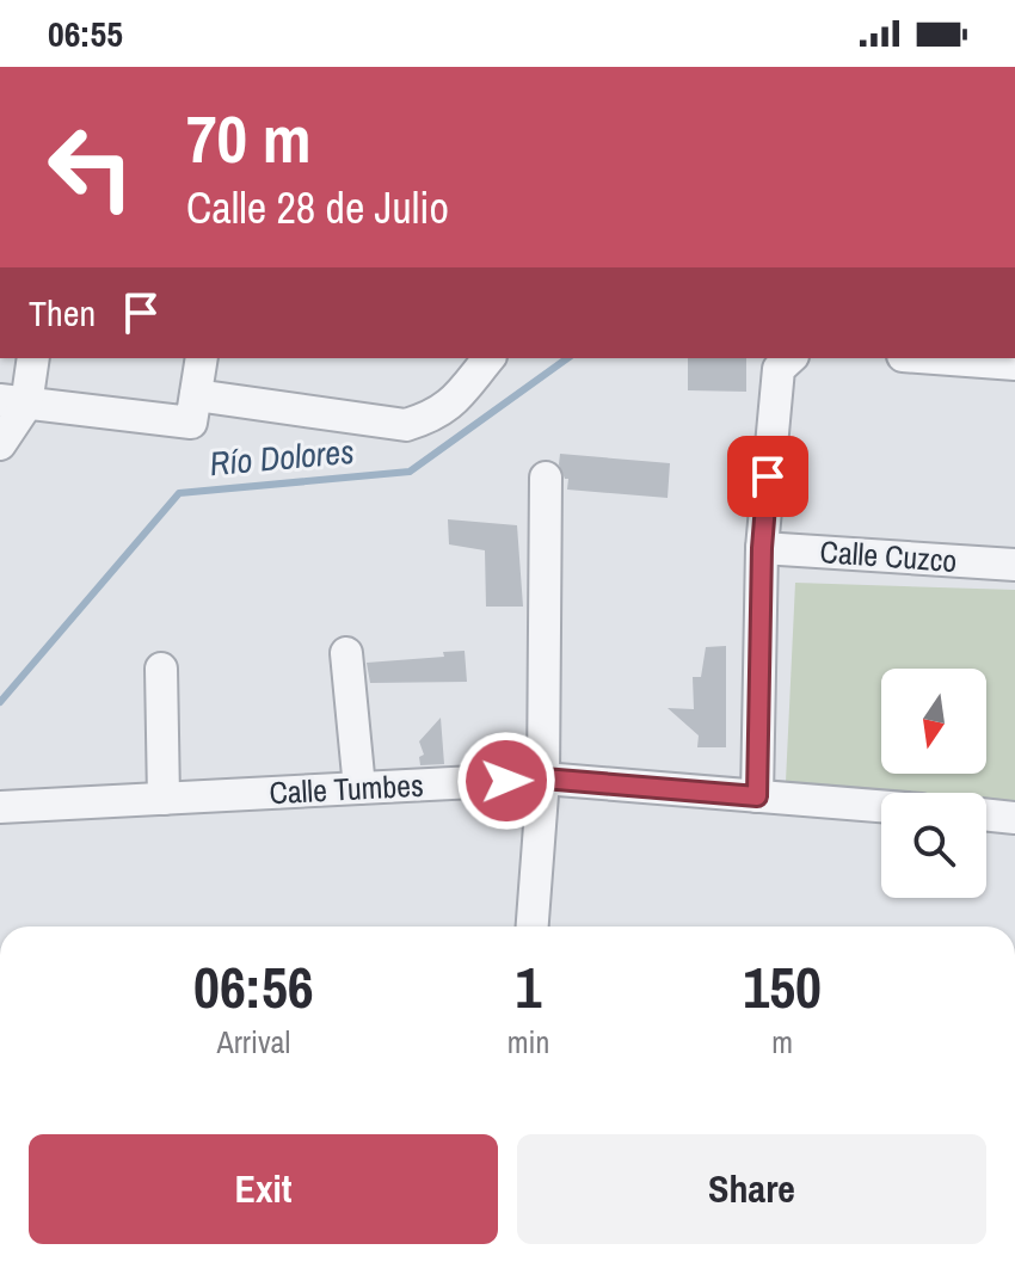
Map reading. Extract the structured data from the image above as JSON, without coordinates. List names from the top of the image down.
{
  "streets": {
    "street": ["Calle Cuzco", "Calle Tumbes"]
  },
  "water": ["Río Dolores"],
  "north": "bottom",
  "page": {
    "status": "06:55",
    "turn": ["70 m", "Calle 28 de Julio"],
    "then": "Then",
    "eta": [
      "06:56",
      "Arrival",
      "1",
      "min",
      "150",
      "m"
    ],
    "buttons": ["Exit", "Share"]
  }
}
